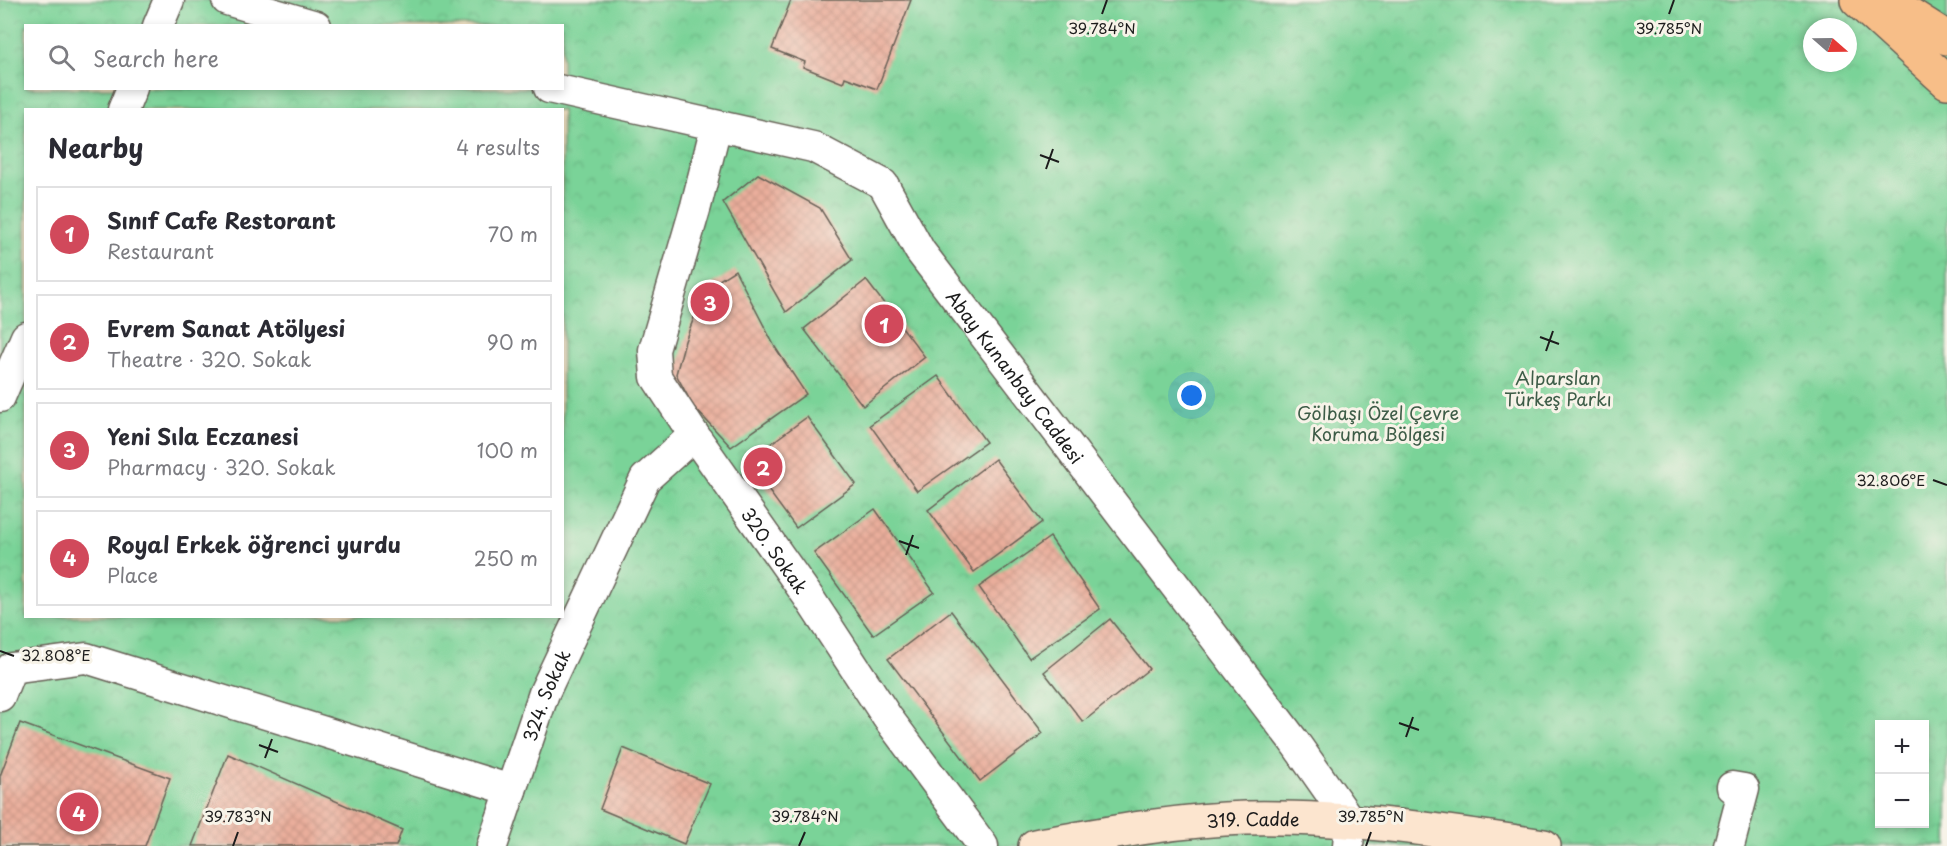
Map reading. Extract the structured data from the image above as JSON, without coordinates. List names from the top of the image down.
{
  "streets": {
    "street": [
      "Abay Kunanbay Caddesi",
      "320. Sokak",
      "324. Sokak",
      "319. Cadde"
    ]
  },
  "crossings": [
    ["Abay Kunanbay Caddesi", "320. Sokak"],
    ["Abay Kunanbay Caddesi", "319. Cadde"],
    ["320. Sokak", "324. Sokak"]
  ],
  "parks": ["Alparslan Türkeş Parkı", "Gölbaşı Özel Çevre Koruma Bölgesi"],
  "north": "right",
  "page": {
    "search": "Search here",
    "heading": ["Nearby", "4 results"],
    "list": [
      {
        "mark": "1",
        "name": "Sınıf Cafe Restorant",
        "note": "Restaurant",
        "value": "70 m"
      },
      {
        "mark": "2",
        "name": "Evrem Sanat Atölyesi",
        "note": "Theatre · 320. Sokak",
        "value": "90 m"
      },
      {
        "mark": "3",
        "name": "Yeni Sıla Eczanesi",
        "note": "Pharmacy · 320. Sokak",
        "value": "100 m"
      },
      {
        "mark": "4",
        "name": "Royal Erkek öğrenci yurdu",
        "note": "Place",
        "value": "250 m"
      }
    ],
    "pins": [
      "3",
      "1",
      "2",
      "4"
    ],
    "map_buttons": ["+", "−"]
  },
  "coordinates": [
    "39.784°N",
    "39.785°N",
    "32.806°E",
    "32.808°E",
    "39.783°N"
  ]
}
